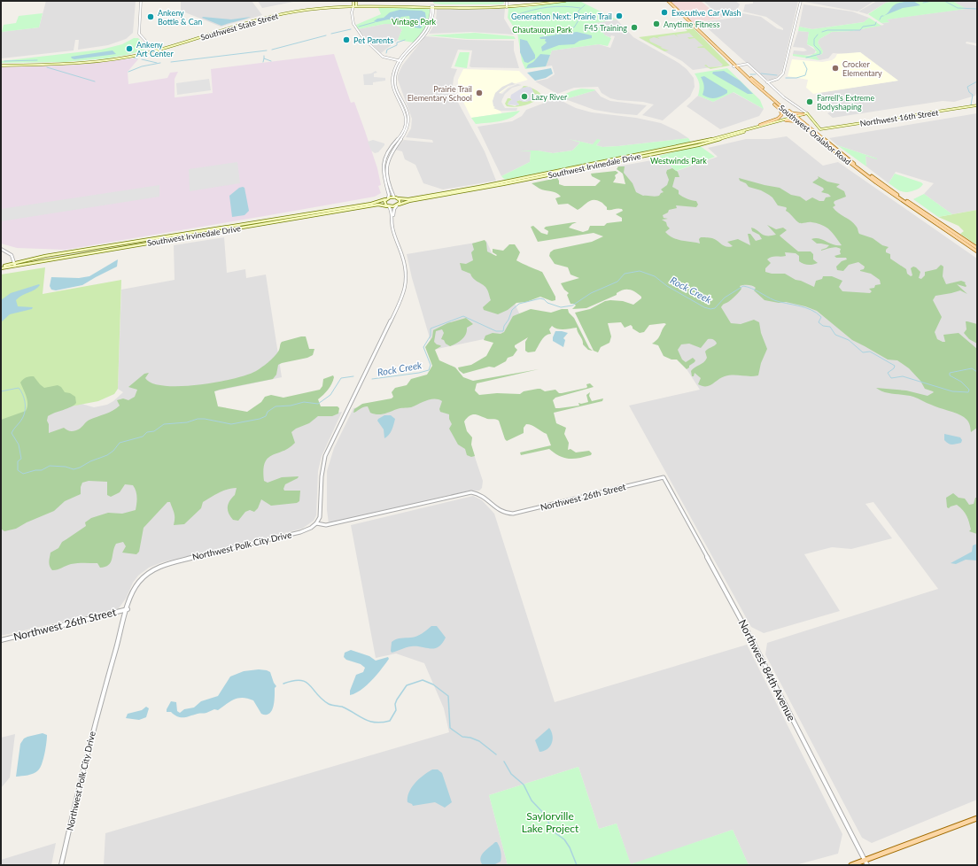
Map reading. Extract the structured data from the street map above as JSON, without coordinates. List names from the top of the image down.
{
  "streets": {
    "main road": [
      "Southwest State Street",
      "Northwest 16th Street",
      "Southwest Oralabor Road",
      "Southwest Irvinedale Drive"
    ],
    "street": ["Northwest 26th Street", "Northwest Polk City Drive", "Northwest 84th Avenue"]
  },
  "crossings": [
    ["Northwest 16th Street", "Southwest Irvinedale Drive"],
    ["Southwest Oralabor Road", "Southwest Irvinedale Drive"],
    ["Northwest 26th Street", "Northwest Polk City Drive"],
    ["Northwest 26th Street", "Northwest 84th Avenue"]
  ],
  "water": ["Rock Creek"],
  "parks": [
    "Vintage Park",
    "Chautauqua Park",
    "Westwinds Park",
    "Saylorville Lake Project"
  ],
  "places": [
    "Executive Car Wash",
    "Generation Next: Prairie Trail",
    "Ankeny Bottle & Can",
    "Anytime Fitness",
    "F45 Training",
    "Pet Parents",
    "Ankeny Art Center",
    "Crocker Elementary",
    "Prairie Trail Elementary School",
    "Lazy River",
    "Farrell's Extreme Bodyshaping"
  ]
}
